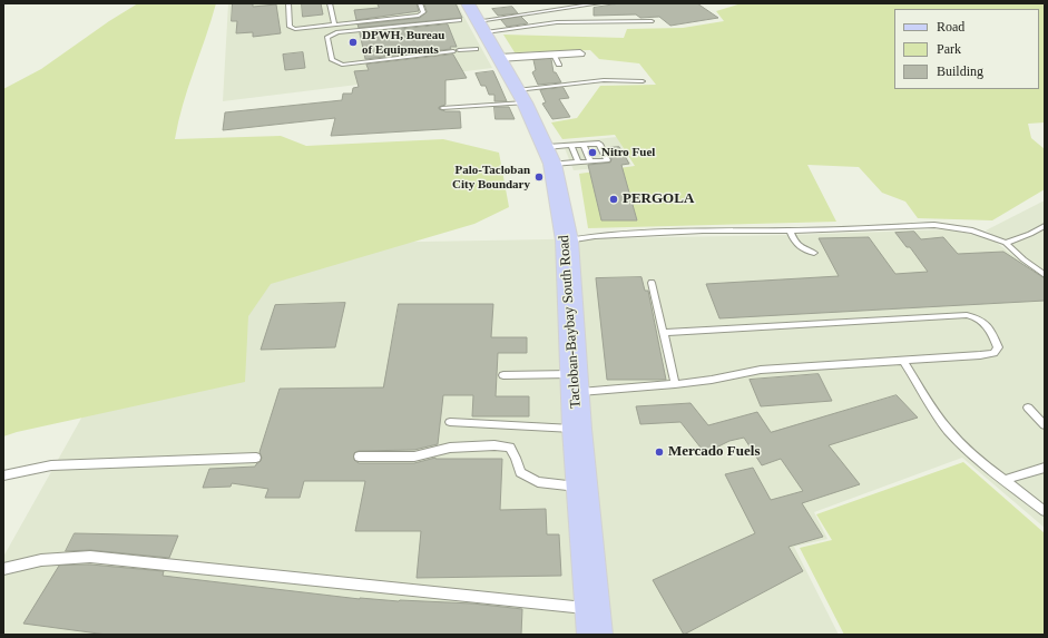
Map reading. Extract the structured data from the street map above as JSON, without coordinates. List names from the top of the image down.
{
  "streets": {
    "main road": ["Tacloban-Baybay South Road"]
  },
  "places": [
    "DPWH, Bureau of Equipments",
    "Nitro Fuel",
    "Palo-Tacloban City Boundary",
    "PERGOLA",
    "Mercado Fuels"
  ],
  "legend": ["Road", "Park", "Building"]
}
